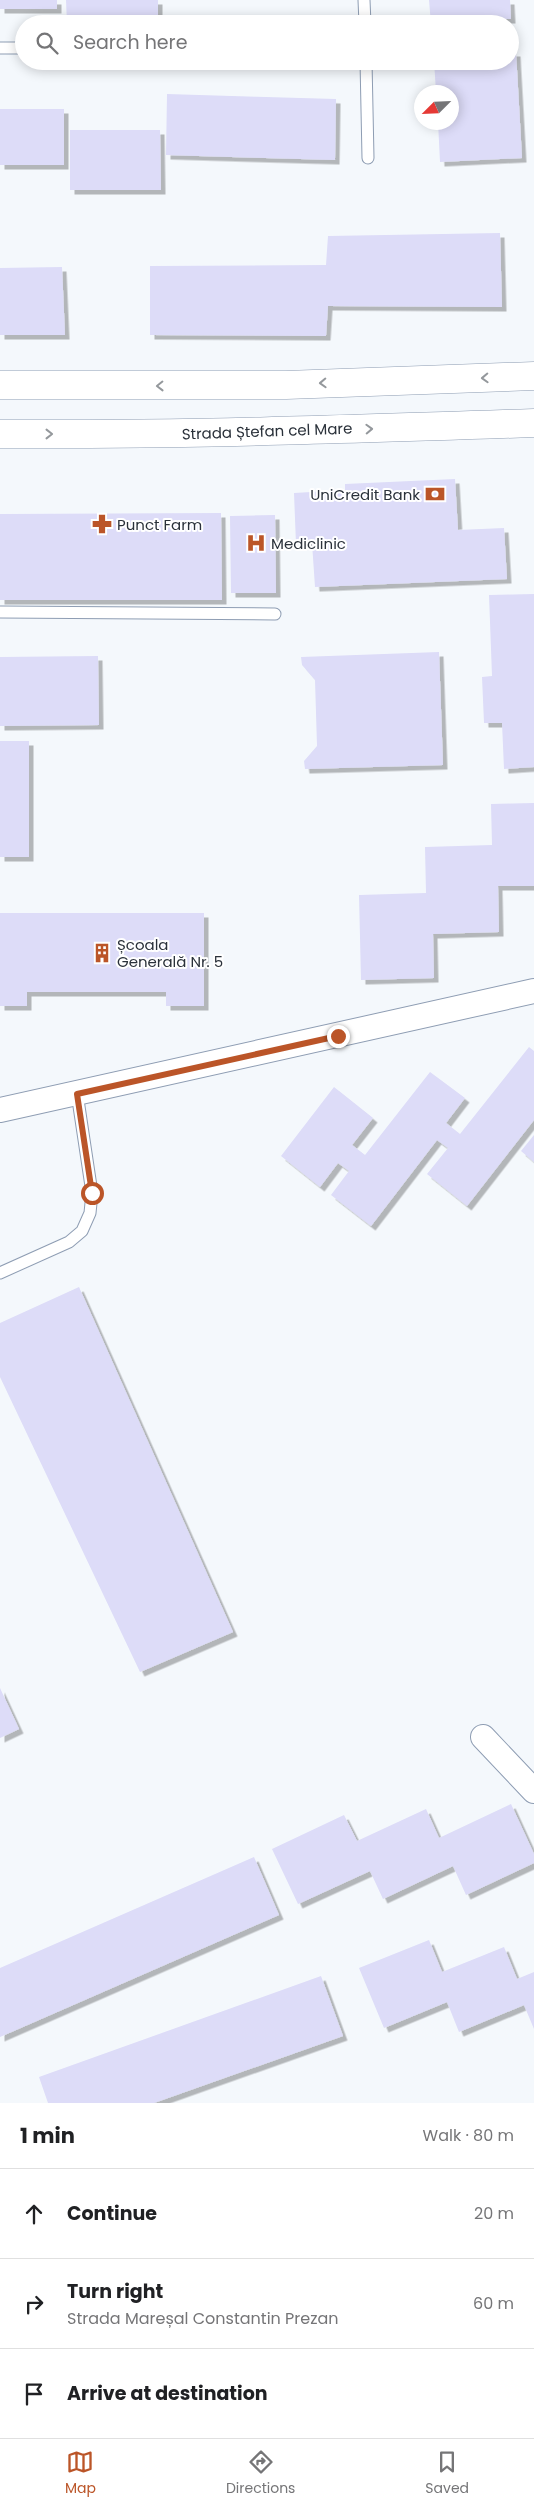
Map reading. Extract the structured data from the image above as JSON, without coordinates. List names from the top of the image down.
{
  "streets": {
    "main road": ["Strada Ștefan cel Mare"]
  },
  "places": {
    "bank": ["UniCredit Bank"],
    "pharmacy": ["Punct Farm"],
    "hospital": ["Mediclinic"],
    "building": ["Școala Generală Nr. 5"]
  },
  "north": "bottom left",
  "page": {
    "search": "Search here",
    "heading": ["1 min", "Walk · 80 m"],
    "list": [
      ["Continue", "20 m"],
      ["Turn right", "Strada Mareșal Constantin Prezan", "60 m"],
      "Arrive at destination"
    ],
    "nav": ["Map", "Directions", "Saved"]
  }
}
